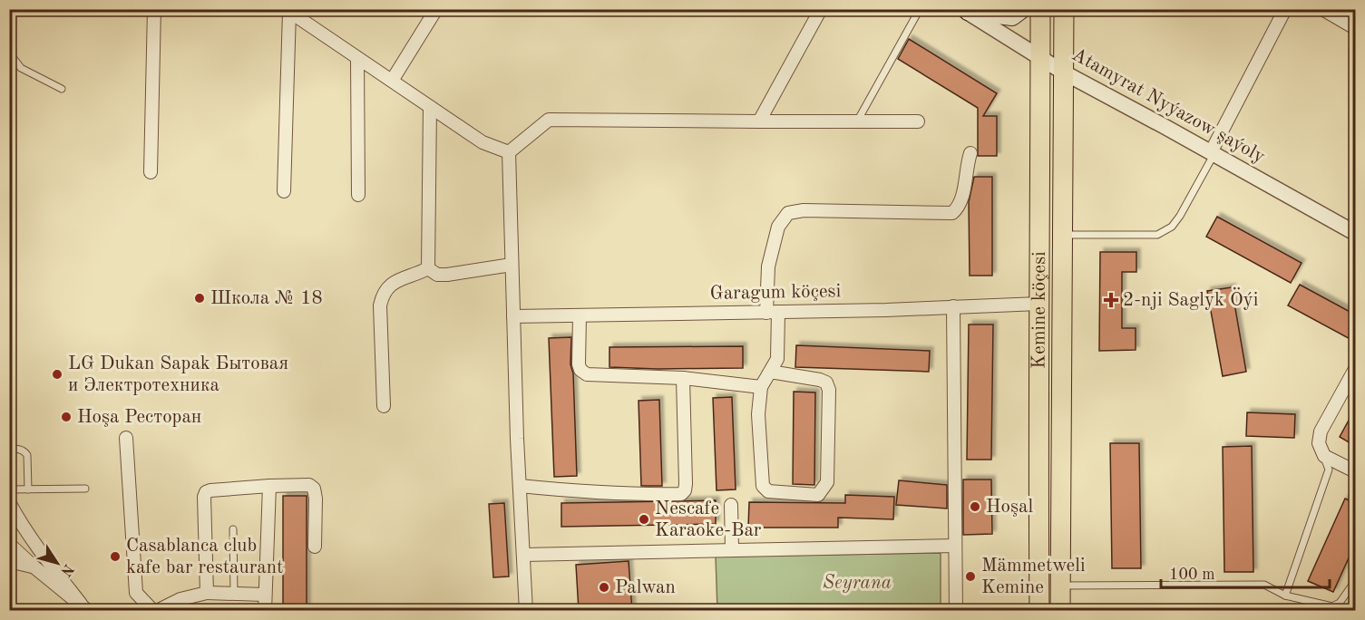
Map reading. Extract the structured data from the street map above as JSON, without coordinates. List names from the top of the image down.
{
  "streets": {
    "main road": ["Kemine köçesi"],
    "street": ["Atamyrat Nyýazow şaýoly", "Garagum köçesi"]
  },
  "crossings": [
    ["Atamyrat Nyýazow şaýoly", "Kemine köçesi"],
    ["Garagum köçesi", "Kemine köçesi"]
  ],
  "parks": ["Seyrana"],
  "places": {
    "other": [
      "Школа № 18",
      "LG Dukan Sapak Бытовая и Электротехника",
      "Hoşa Ресторан",
      "Hoşal",
      "Nescafe Karaoke-Bar",
      "Casablanca club kafe bar restaurant",
      "Mämmetweli Kemine",
      "Palwan"
    ],
    "health": ["2-nji Saglyk Öýi"]
  },
  "scale_bar": "100 m",
  "north": "bottom right"
}
